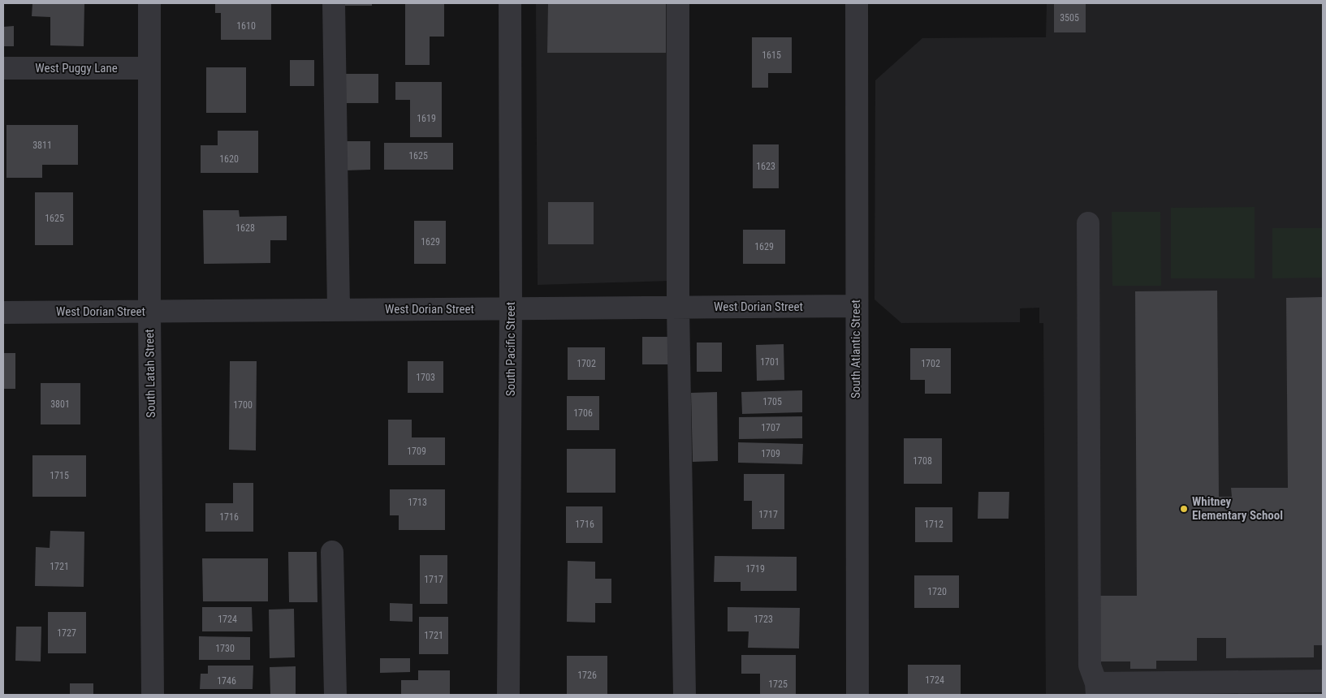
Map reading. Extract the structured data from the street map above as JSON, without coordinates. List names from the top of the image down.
{
  "streets": {
    "street": [
      "West Puggy Lane",
      "West Dorian Street",
      "South Pacific Street",
      "South Atlantic Street",
      "South Latah Street"
    ]
  },
  "crossings": [
    ["West Puggy Lane", "South Latah Street"],
    ["West Dorian Street", "South Pacific Street"],
    ["West Dorian Street", "South Atlantic Street"],
    ["West Dorian Street", "South Latah Street"]
  ],
  "places": ["Whitney Elementary School"],
  "house_numbers": [
    "3505",
    "1610",
    "1615",
    "1619",
    "3811",
    "1625",
    "1620",
    "1623",
    "1625",
    "1628",
    "1629",
    "1629",
    "1701",
    "1702",
    "1702",
    "1703",
    "1705",
    "3801",
    "1700",
    "1706",
    "1707",
    "1709",
    "1709",
    "1708",
    "1715",
    "1713",
    "1717",
    "1716",
    "1716",
    "1712",
    "1721",
    "1719",
    "1717",
    "1720",
    "1724",
    "1723",
    "1727",
    "1721",
    "1730",
    "1726",
    "1724",
    "1746",
    "1725"
  ]
}
